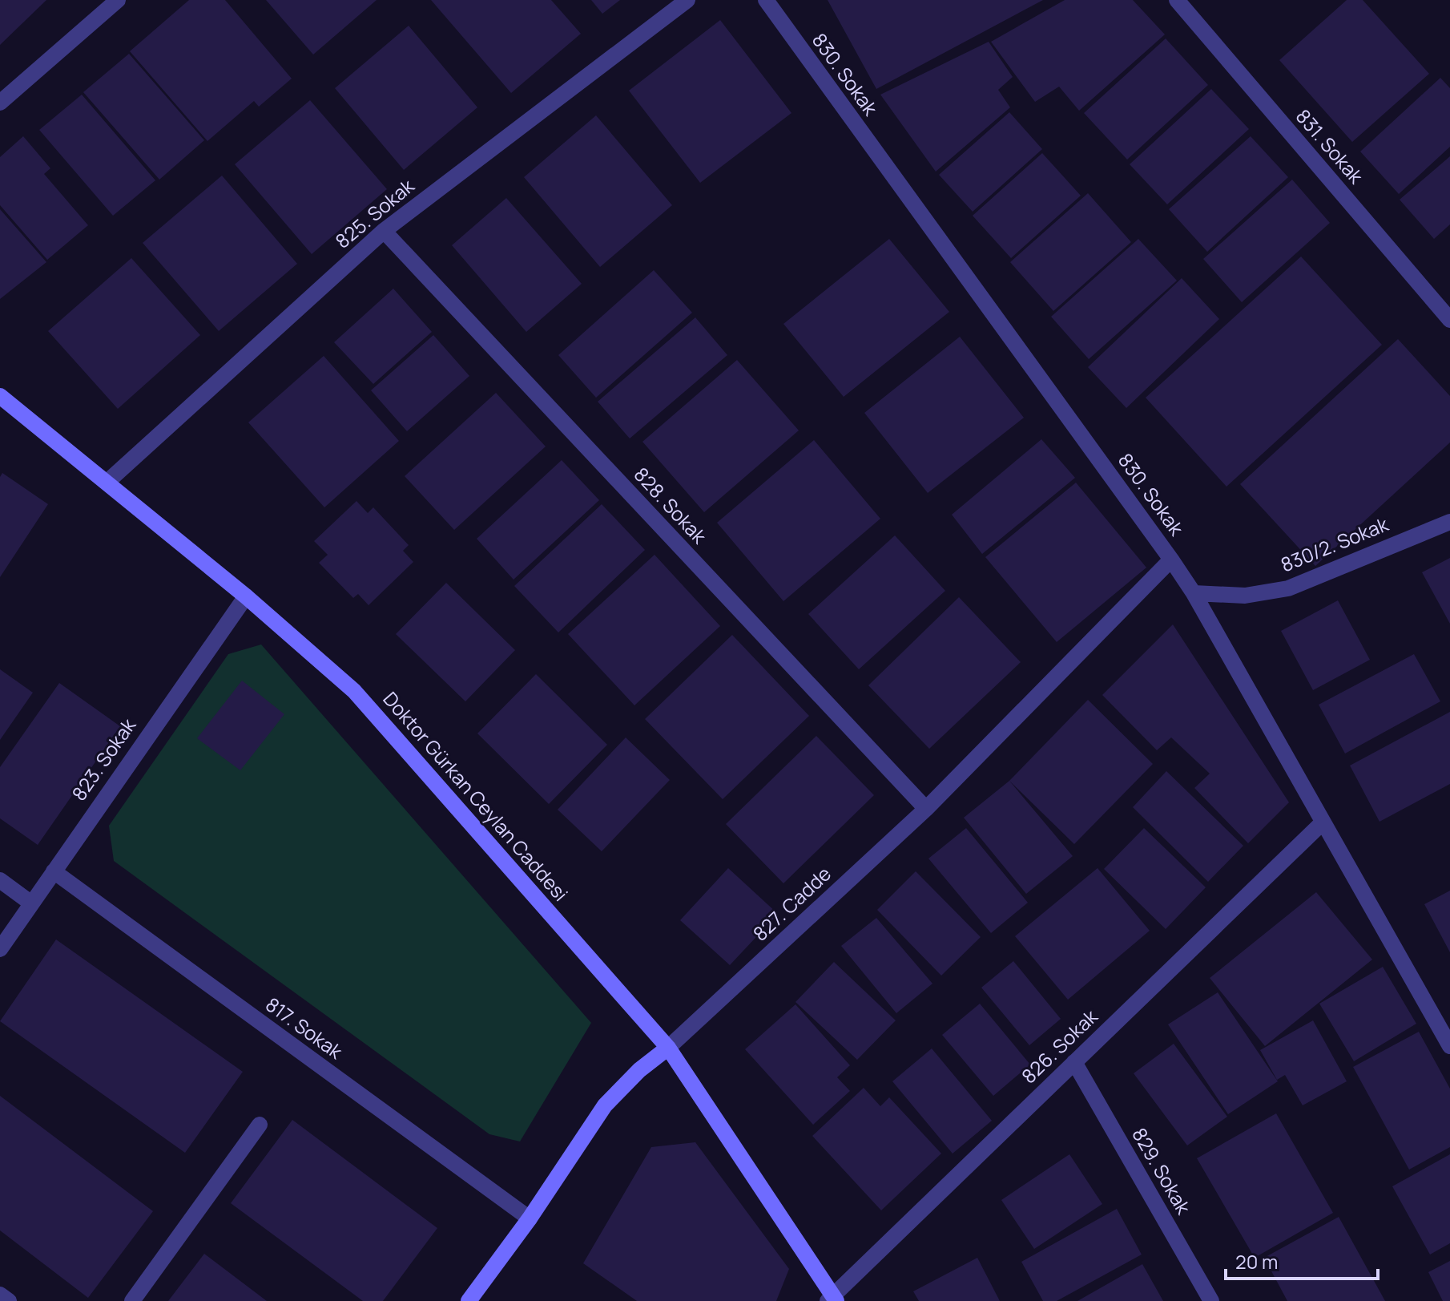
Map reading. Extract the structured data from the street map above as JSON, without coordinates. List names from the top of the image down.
{
  "streets": {
    "main road": ["Doktor Gürkan Ceylan Caddesi", "827. Cadde"],
    "street": [
      "830. Sokak",
      "831. Sokak",
      "825. Sokak",
      "828. Sokak",
      "830/2. Sokak",
      "823. Sokak",
      "817. Sokak",
      "826. Sokak",
      "829. Sokak"
    ]
  },
  "crossings": [
    ["830. Sokak", "830/2. Sokak"],
    ["830. Sokak", "827. Cadde"],
    ["830. Sokak", "826. Sokak"],
    ["825. Sokak", "828. Sokak"],
    ["825. Sokak", "Doktor Gürkan Ceylan Caddesi"],
    ["828. Sokak", "827. Cadde"],
    ["823. Sokak", "Doktor Gürkan Ceylan Caddesi"],
    ["823. Sokak", "817. Sokak"],
    ["Doktor Gürkan Ceylan Caddesi", "827. Cadde"],
    ["Doktor Gürkan Ceylan Caddesi", "826. Sokak"],
    ["827. Cadde", "817. Sokak"],
    ["826. Sokak", "829. Sokak"]
  ],
  "scale_bar": "20 m"
}
